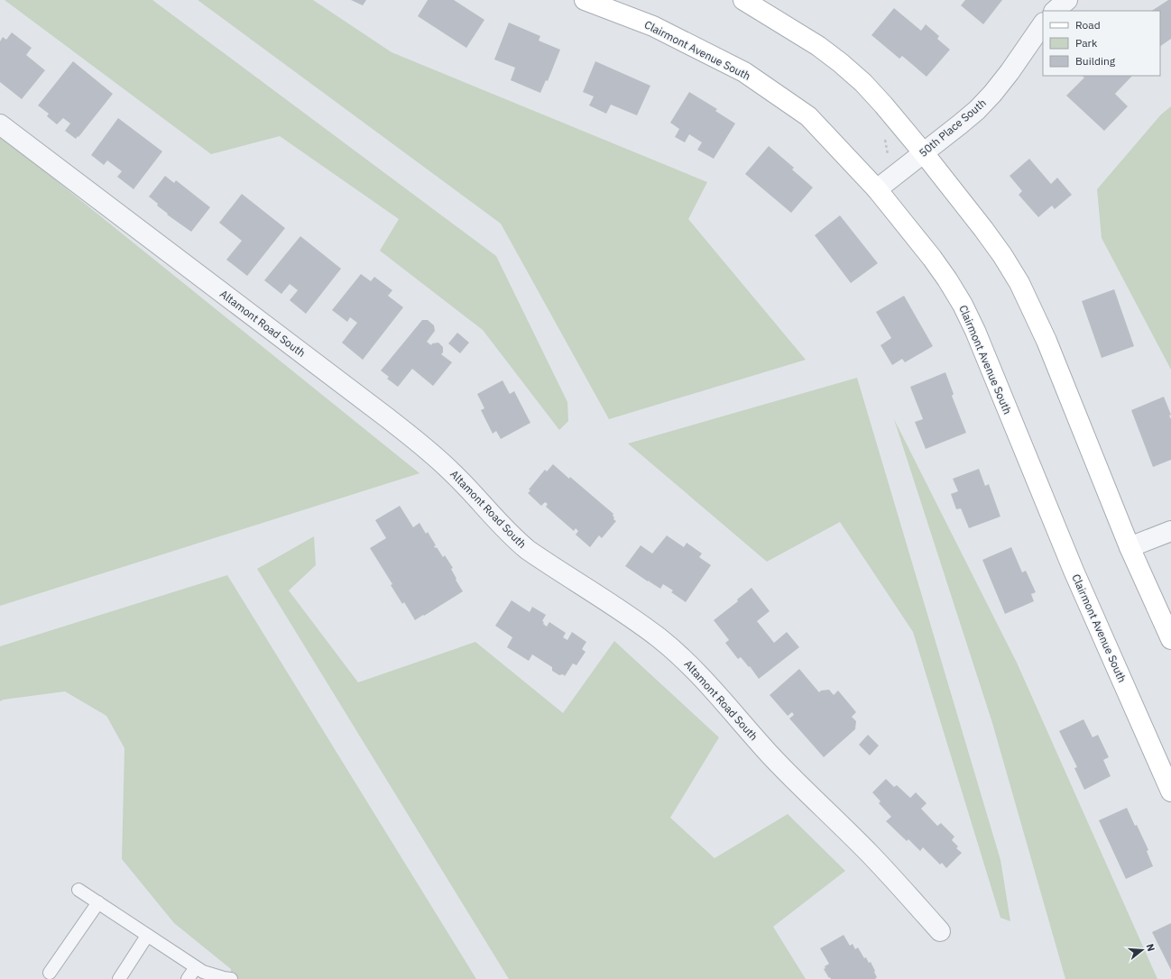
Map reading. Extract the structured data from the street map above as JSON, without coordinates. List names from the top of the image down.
{
  "streets": {
    "street": ["Clairmont Avenue South", "50th Place South", "Altamont Road South"]
  },
  "crossings": [
    ["Clairmont Avenue South", "50th Place South"]
  ],
  "legend": ["Road", "Park", "Building"],
  "north": "right"
}
